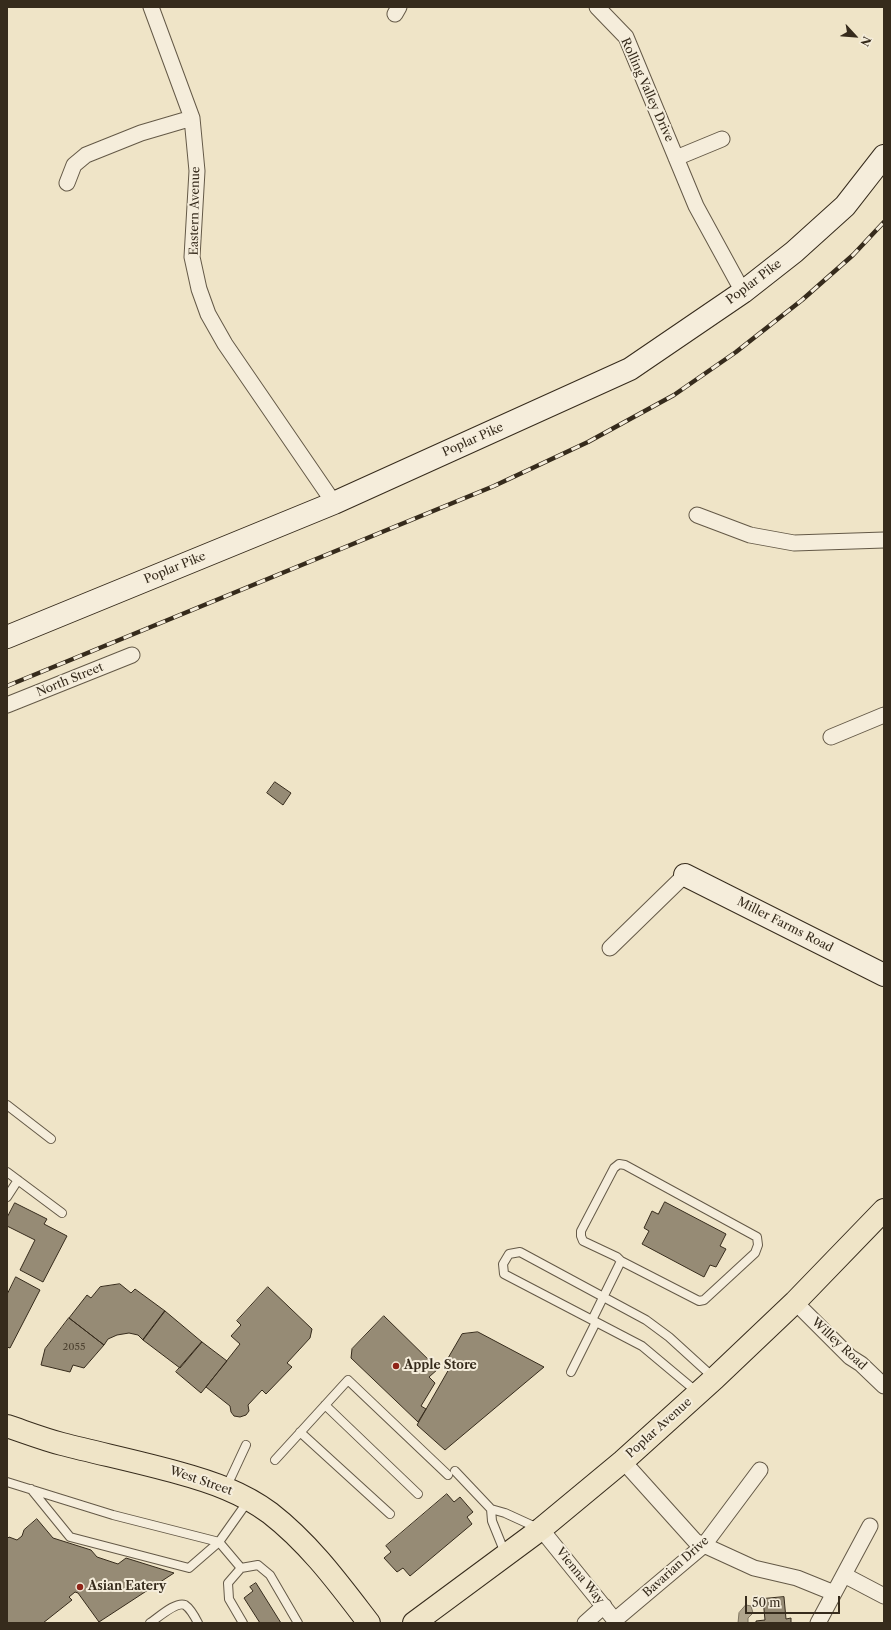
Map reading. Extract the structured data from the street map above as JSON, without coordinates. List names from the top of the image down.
{
  "streets": {
    "main road": [
      "Poplar Pike",
      "Miller Farms Road",
      "Poplar Avenue",
      "West Street"
    ],
    "street": [
      "Rolling Valley Drive",
      "Eastern Avenue",
      "North Street",
      "Willey Road",
      "Bavarian Drive",
      "Vienna Way"
    ]
  },
  "crossings": [
    ["Rolling Valley Drive", "Poplar Pike"],
    ["Eastern Avenue", "Poplar Pike"],
    ["Willey Road", "Poplar Avenue"],
    ["Poplar Avenue", "Vienna Way"],
    ["Bavarian Drive", "Vienna Way"]
  ],
  "places": ["Apple Store", "Asian Eatery"],
  "house_numbers": ["2055"],
  "scale_bar": "50 m",
  "north": "bottom right"
}
